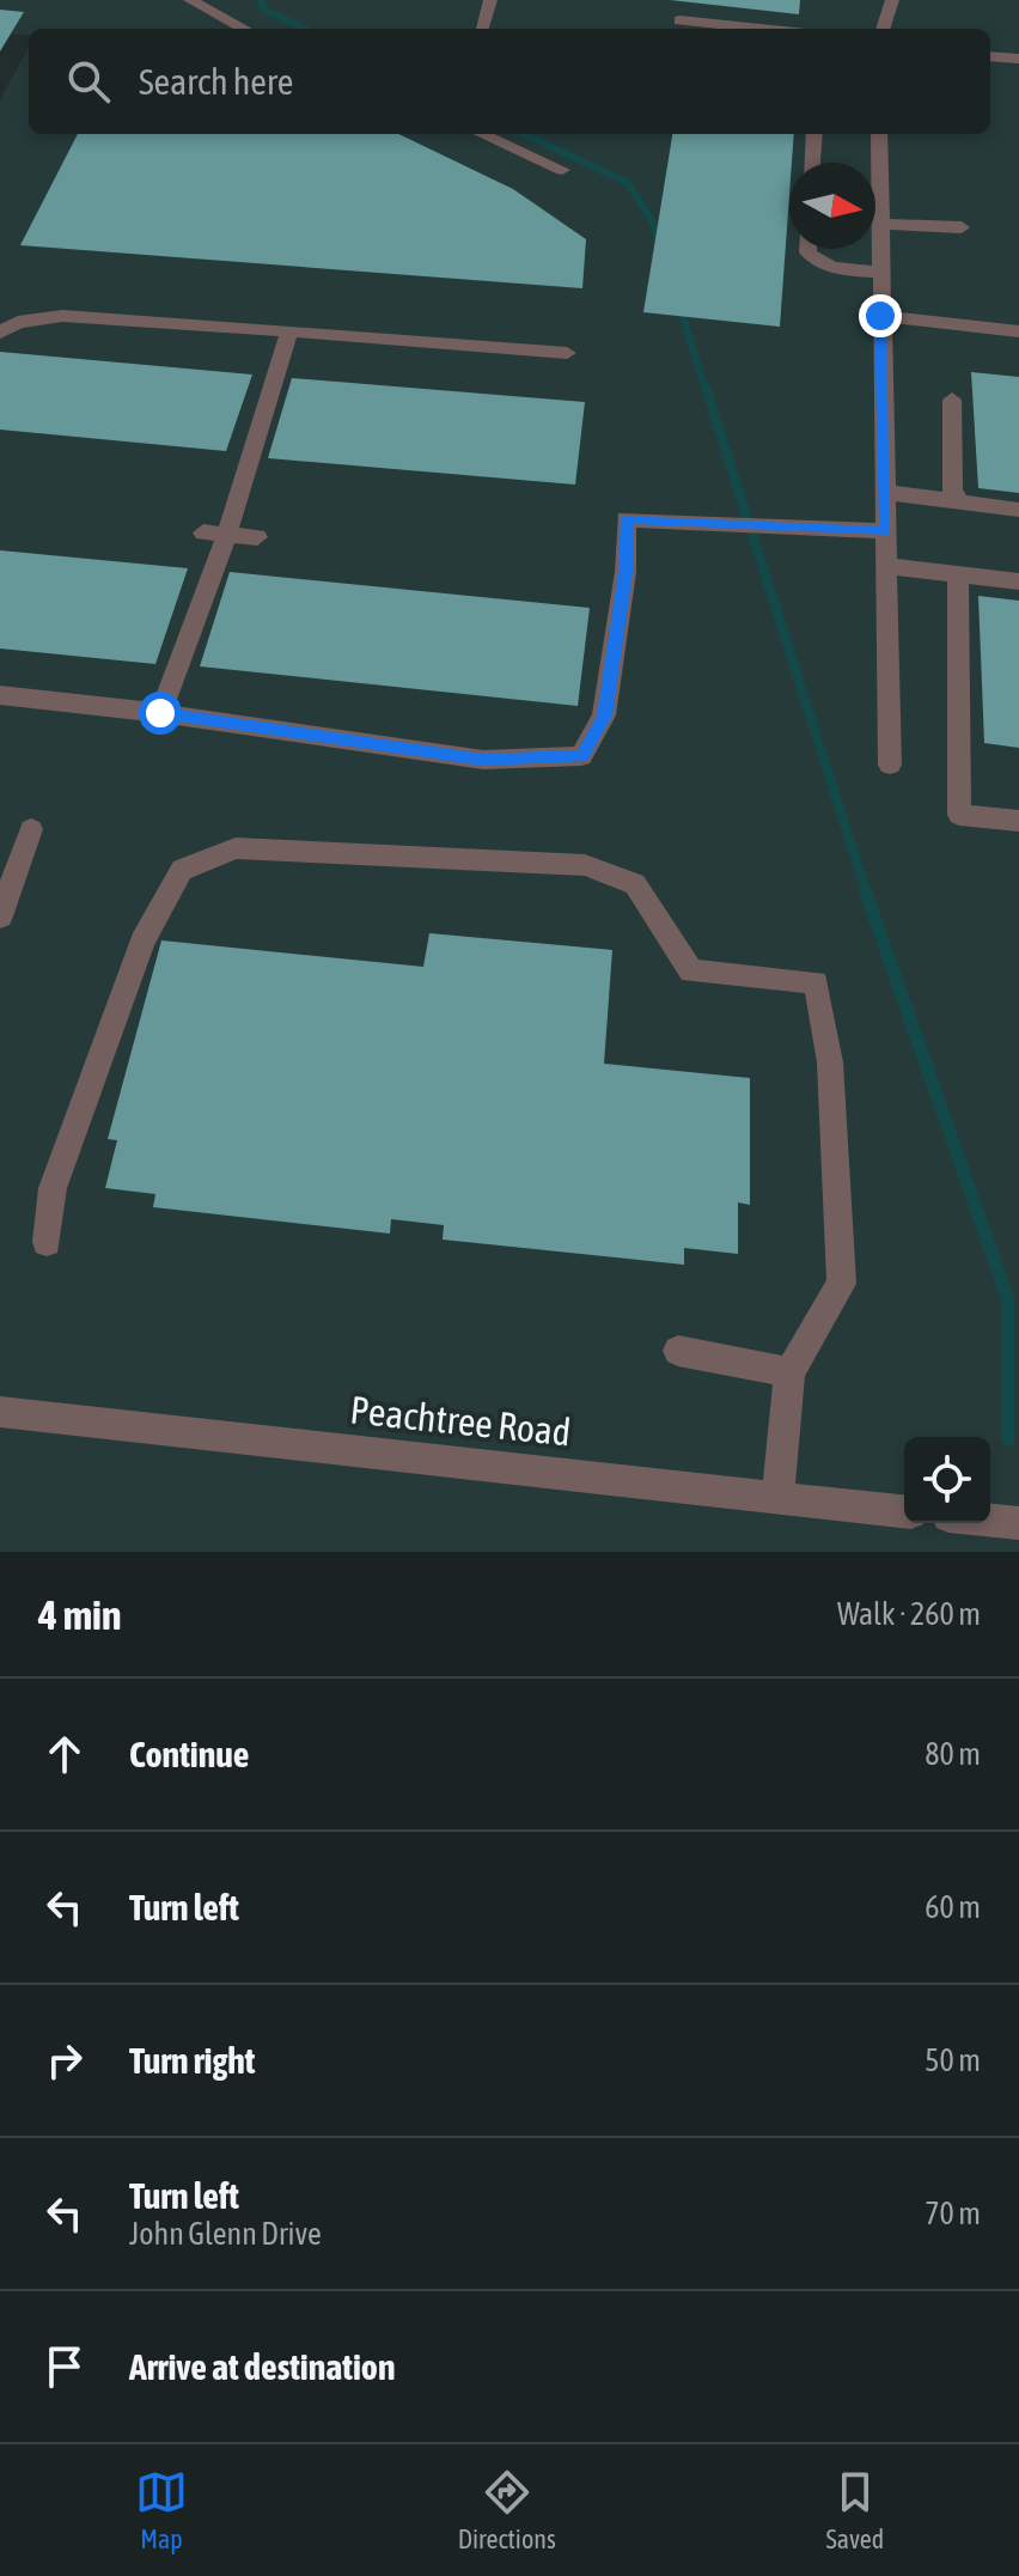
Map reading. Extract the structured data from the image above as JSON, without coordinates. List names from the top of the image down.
{
  "streets": {
    "street": ["Peachtree Road"]
  },
  "north": "right",
  "page": {
    "search": "Search here",
    "heading": ["4 min", "Walk · 260 m"],
    "list": [
      ["Continue", "80 m"],
      ["Turn left", "60 m"],
      ["Turn right", "50 m"],
      ["Turn left", "John Glenn Drive", "70 m"],
      "Arrive at destination"
    ],
    "nav": ["Map", "Directions", "Saved"]
  }
}
